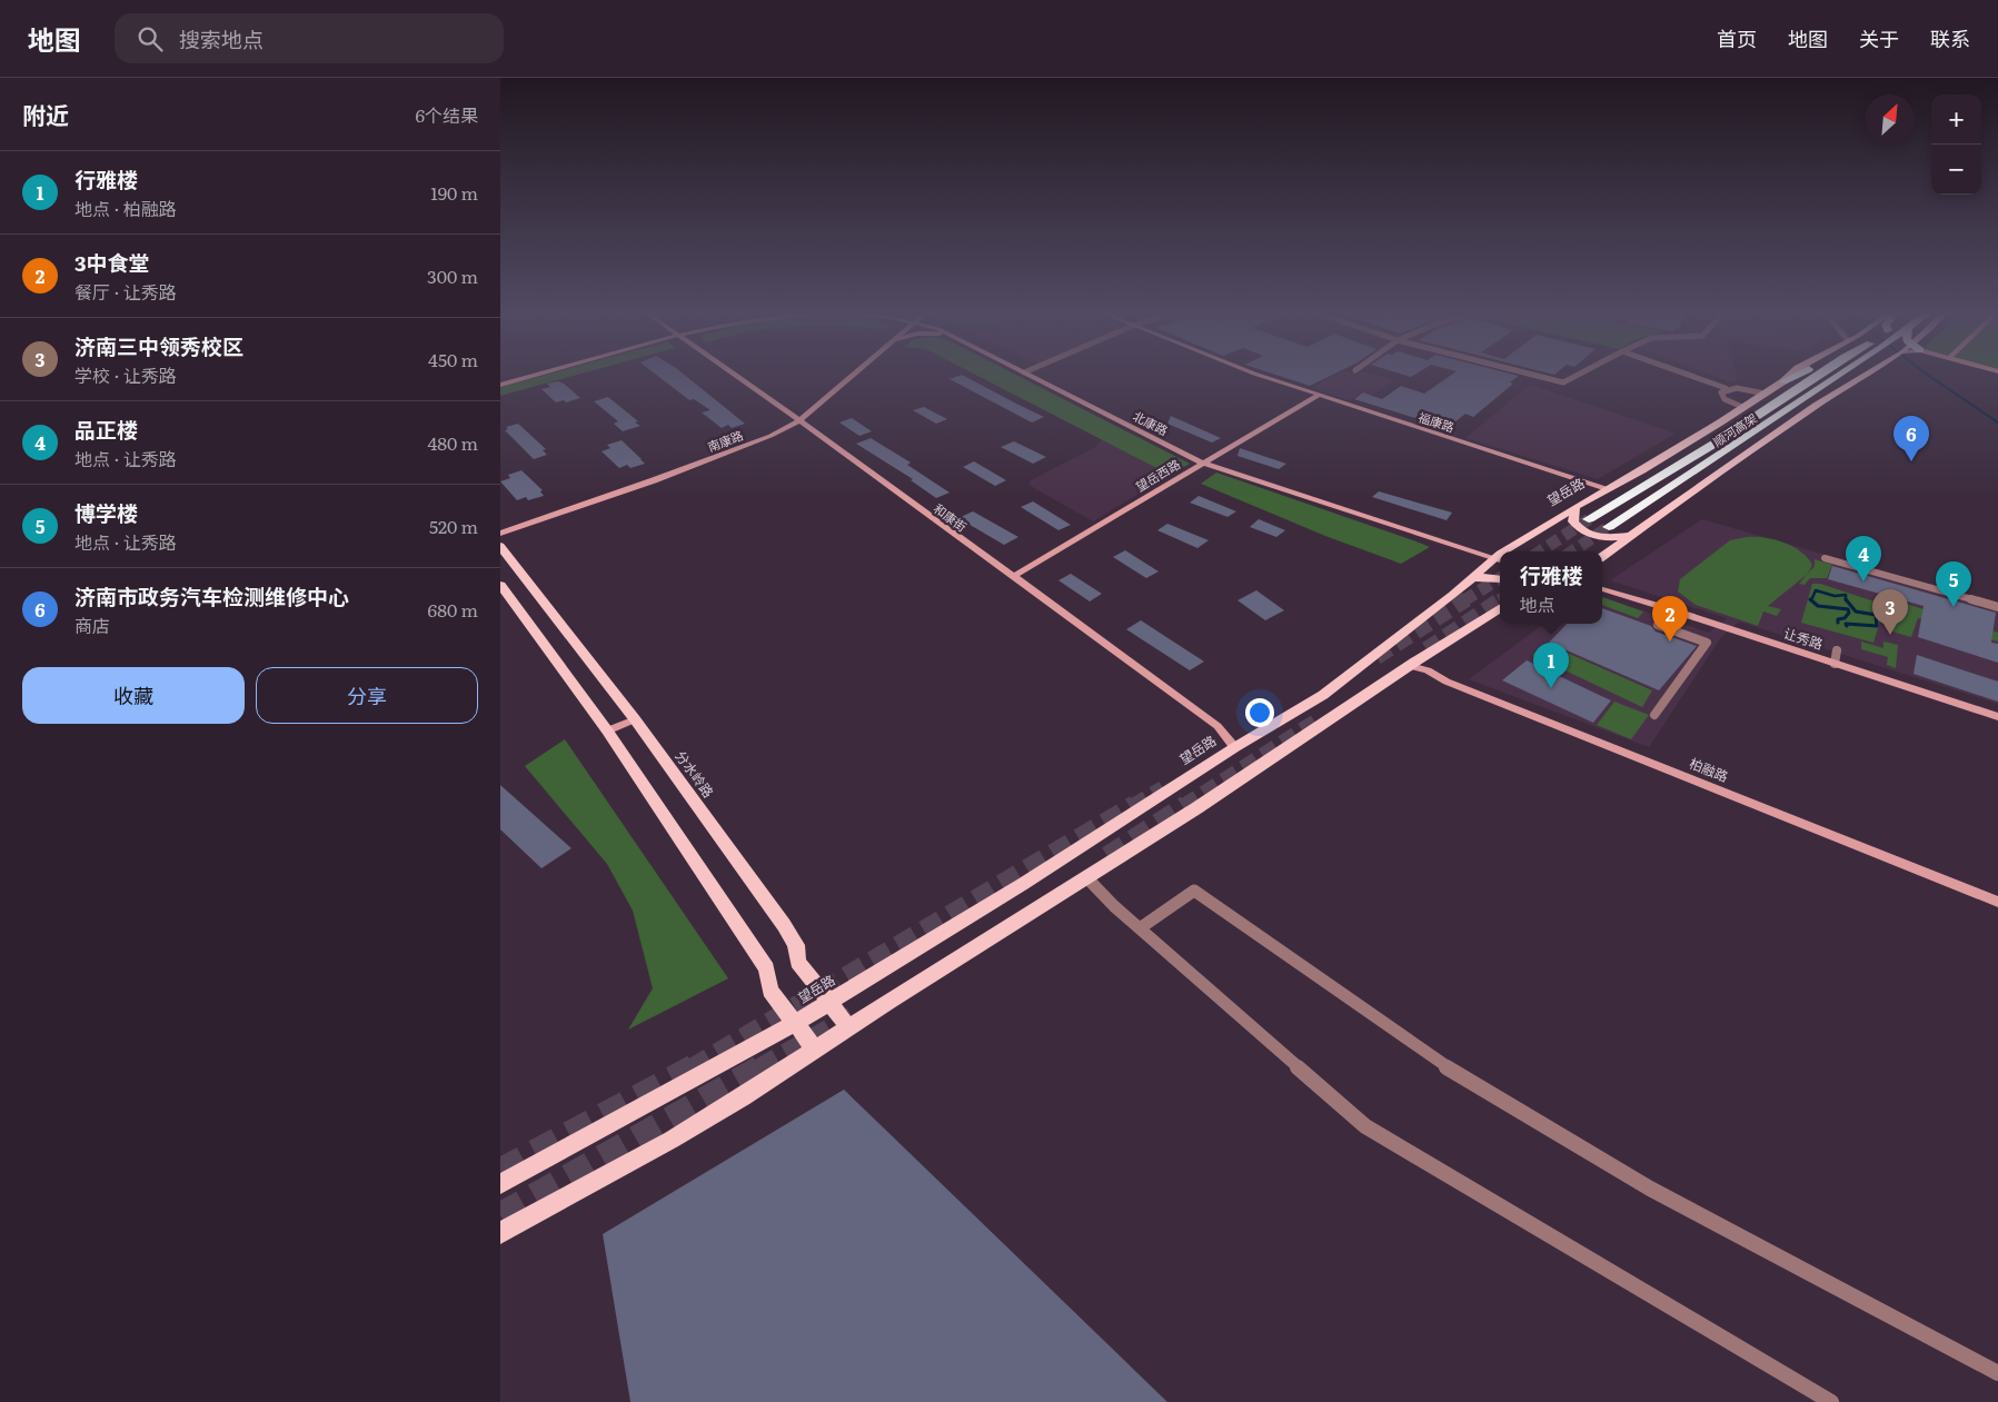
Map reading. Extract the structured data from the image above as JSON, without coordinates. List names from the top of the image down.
{
  "streets": {
    "highway": ["顺河高架"],
    "main road": ["望岳路", "分水岭路"],
    "street": [
      "福康路",
      "北康路",
      "南康路",
      "望岳西路",
      "和康街",
      "让秀路",
      "柏融路"
    ]
  },
  "crossings": [
    ["福康路", "望岳西路"],
    ["福康路", "望岳路"],
    ["北康路", "望岳西路"],
    ["南康路", "和康街"],
    ["望岳西路", "和康街"],
    ["望岳路", "和康街"],
    ["望岳路", "分水岭路"]
  ],
  "north": "top right",
  "page": {
    "header": "地图",
    "search": "搜索地点",
    "nav": [
      "首页",
      "地图",
      "关于",
      "联系"
    ],
    "heading": ["附近", "6个结果"],
    "map_buttons": ["+", "−"],
    "list": [
      {
        "mark": "1",
        "name": "行雅楼",
        "note": "地点 · 柏融路",
        "value": "190 m"
      },
      {
        "mark": "2",
        "name": "3中食堂",
        "note": "餐厅 · 让秀路",
        "value": "300 m"
      },
      {
        "mark": "3",
        "name": "济南三中领秀校区",
        "note": "学校 · 让秀路",
        "value": "450 m"
      },
      {
        "mark": "4",
        "name": "品正楼",
        "note": "地点 · 让秀路",
        "value": "480 m"
      },
      {
        "mark": "5",
        "name": "博学楼",
        "note": "地点 · 让秀路",
        "value": "520 m"
      },
      {
        "mark": "6",
        "name": "济南市政务汽车检测维修中心",
        "note": "商店",
        "value": "680 m"
      }
    ],
    "pins": [
      "6",
      "4",
      "5",
      "3",
      "2",
      "1"
    ],
    "popup": ["行雅楼", "地点"],
    "buttons": ["收藏", "分享"]
  }
}
